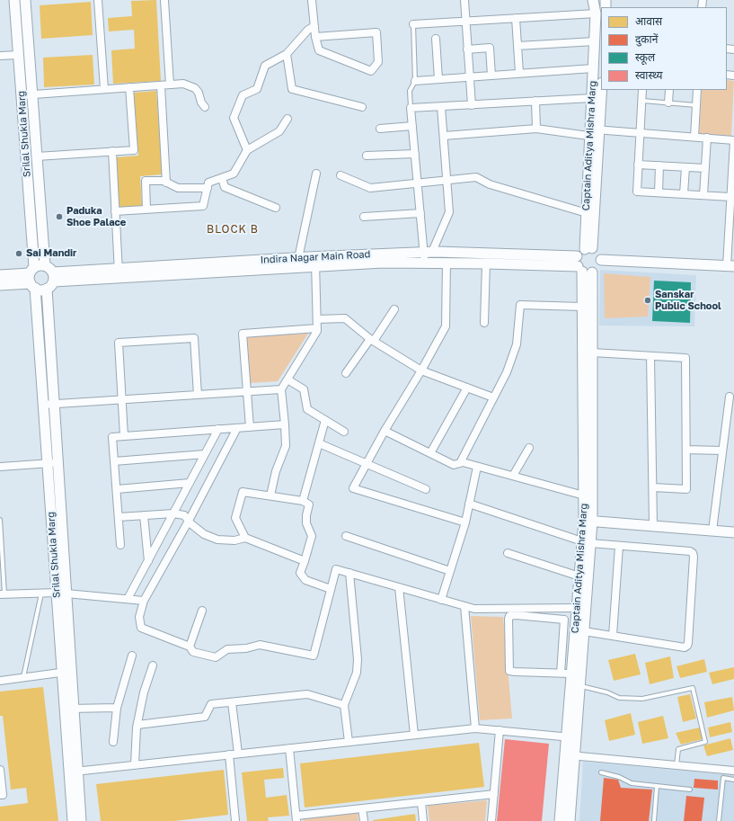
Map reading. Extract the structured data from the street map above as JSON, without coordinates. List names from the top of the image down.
{
  "streets": {
    "street": ["Srilal Shukla Marg", "Captain Aditya Mishra Marg", "Indira Nagar Main Road"]
  },
  "crossings": [
    ["Srilal Shukla Marg", "Indira Nagar Main Road"],
    ["Captain Aditya Mishra Marg", "Indira Nagar Main Road"]
  ],
  "districts": ["BLOCK B"],
  "places": ["Paduka Shoe Palace", "Sai Mandir", "Sanskar Public School"],
  "legend": [
    "आवास",
    "दुकानें",
    "स्कूल",
    "स्वास्थ्य"
  ]
}
